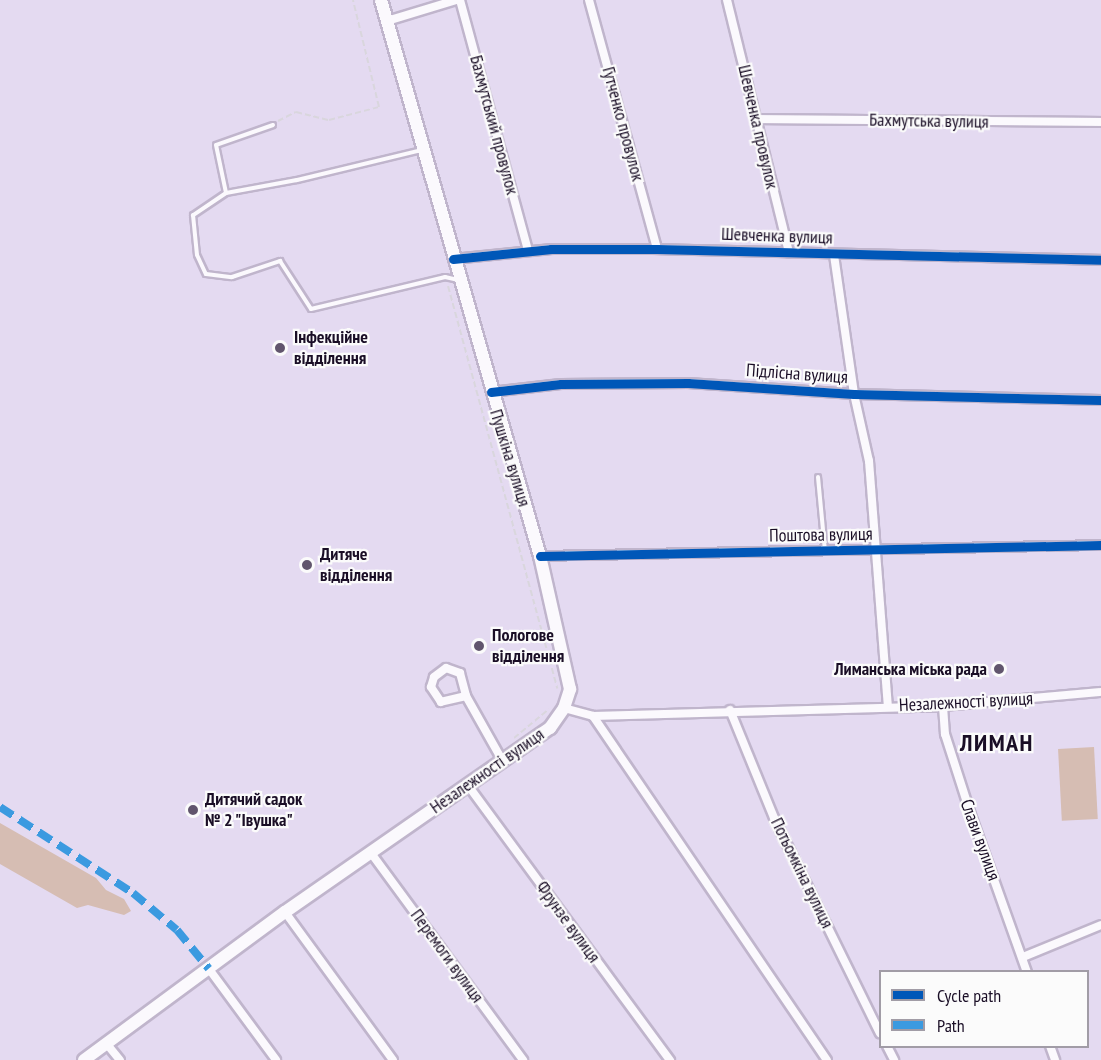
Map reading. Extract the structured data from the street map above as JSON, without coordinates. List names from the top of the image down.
{
  "streets": {
    "main road": ["Пушкіна вулиця", "Незалежності вулиця"],
    "street": [
      "Бахмутська вулиця",
      "Гутченко провулок",
      "Бахмутський провулок",
      "Шевченка провулок",
      "Шевченка вулиця",
      "Підлісна вулиця",
      "Поштова вулиця",
      "Слави вулиця",
      "Потьомкіна вулиця",
      "Фрунзе вулиця",
      "Перемоги вулиця"
    ]
  },
  "crossings": [
    ["Бахмутська вулиця", "Шевченка провулок"],
    ["Гутченко провулок", "Шевченка вулиця"],
    ["Бахмутський провулок", "Шевченка вулиця"],
    ["Шевченка провулок", "Шевченка вулиця"],
    ["Шевченка вулиця", "Пушкіна вулиця"],
    ["Підлісна вулиця", "Пушкіна вулиця"],
    ["Пушкіна вулиця", "Поштова вулиця"],
    ["Пушкіна вулиця", "Незалежності вулиця"],
    ["Незалежності вулиця", "Слави вулиця"],
    ["Незалежності вулиця", "Потьомкіна вулиця"],
    ["Незалежності вулиця", "Фрунзе вулиця"],
    ["Незалежності вулиця", "Перемоги вулиця"]
  ],
  "districts": ["ЛИМАН"],
  "places": [
    "Інфекційне відділення",
    "Дитяче відділення",
    "Пологове відділення",
    "Лиманська міська рада",
    "Дитячий садок № 2 \"Івушка\""
  ],
  "legend": ["Cycle path", "Path"]
}
